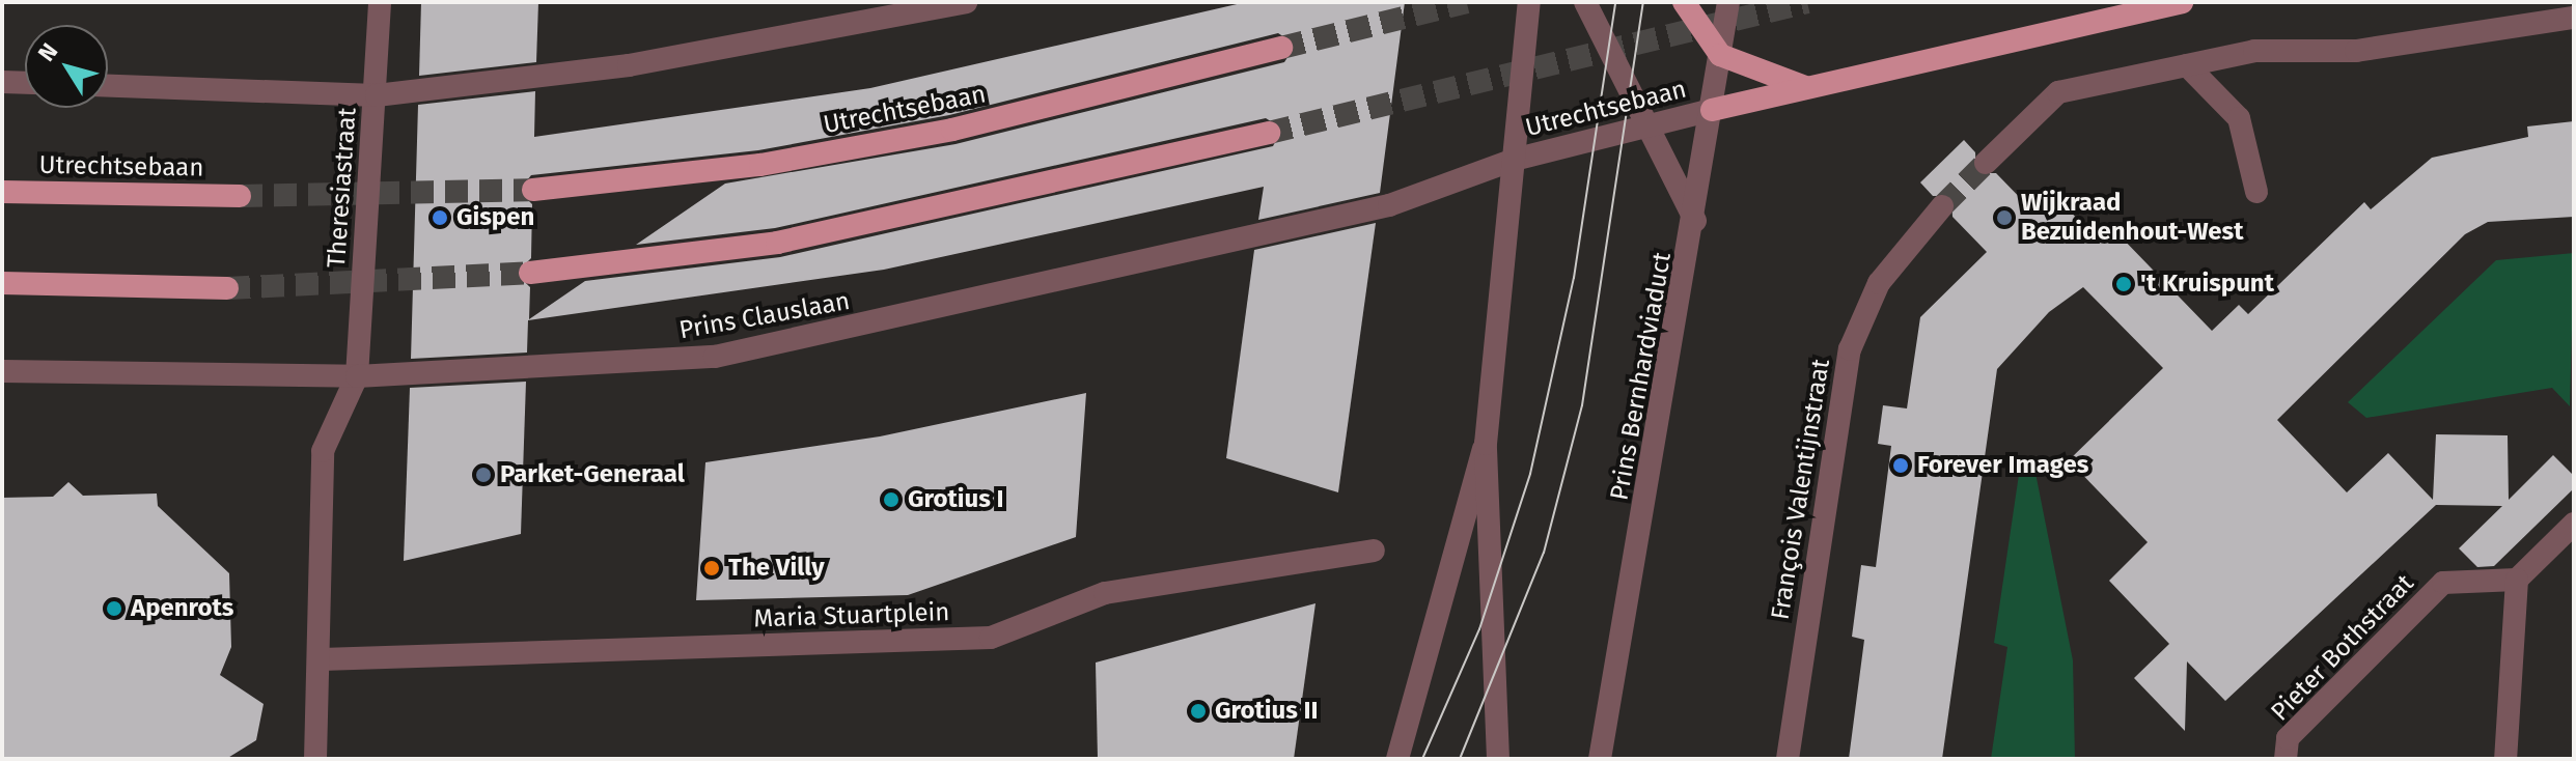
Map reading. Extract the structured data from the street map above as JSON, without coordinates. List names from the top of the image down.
{
  "streets": {
    "main road": ["Utrechtsebaan"],
    "street": [
      "Theresiastraat",
      "Prins Clauslaan",
      "Prins Bernhardviaduct",
      "François Valentijnstraat",
      "Maria Stuartplein",
      "Pieter Bothstraat"
    ]
  },
  "crossings": [
    ["Utrechtsebaan", "Prins Clauslaan"],
    ["Utrechtsebaan", "Prins Bernhardviaduct"],
    ["Theresiastraat", "Prins Clauslaan"]
  ],
  "places": [
    "Gispen",
    "Wijkraad Bezuidenhout-West",
    "'t Kruispunt",
    "Forever Images",
    "Parket-Generaal",
    "Grotius I",
    "The Villy",
    "Apenrots",
    "Grotius II"
  ],
  "north": "top left"
}
